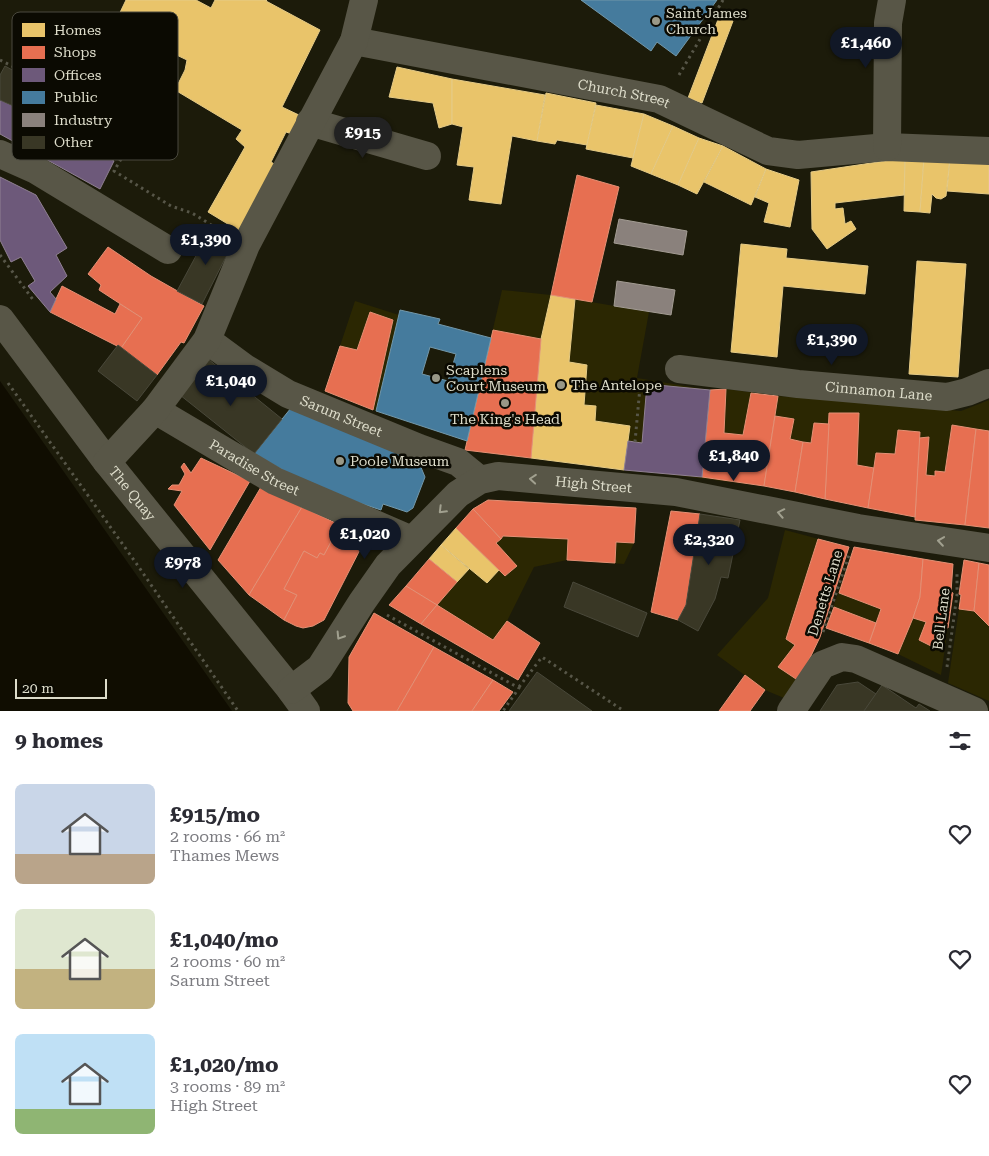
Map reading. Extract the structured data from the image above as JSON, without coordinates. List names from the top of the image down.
{
  "streets": {
    "street": [
      "Church Street",
      "Cinnamon Lane",
      "Sarum Street",
      "Paradise Street",
      "High Street",
      "The Quay"
    ],
    "path": ["Denetts Lane", "Bell Lane"]
  },
  "crossings": [
    ["Sarum Street", "High Street"],
    ["Paradise Street", "High Street"],
    ["High Street", "The Quay"],
    ["High Street", "Denetts Lane"],
    ["High Street", "Bell Lane"]
  ],
  "one_way": ["High Street"],
  "places": [
    "Saint James Church",
    "Scaplens Court Museum",
    "The Antelope",
    "The King's Head",
    "Poole Museum"
  ],
  "legend": [
    "Homes",
    "Shops",
    "Offices",
    "Public",
    "Industry",
    "Other"
  ],
  "scale_bar": "20 m",
  "page": {
    "price": [
      "£1,460",
      "£915",
      "£1,390",
      "£1,390",
      "£1,040",
      "£1,840",
      "£1,020",
      "£2,320",
      "£978"
    ],
    "scale": "20 m",
    "heading": "9 homes",
    "list": [
      {
        "name": "£915/mo",
        "note": "2 rooms · 66 m² · Thames Mews"
      },
      {
        "name": "£1,040/mo",
        "note": "2 rooms · 60 m² · Sarum Street"
      },
      {
        "name": "£1,020/mo",
        "note": "3 rooms · 89 m² · High Street"
      }
    ]
  }
}
